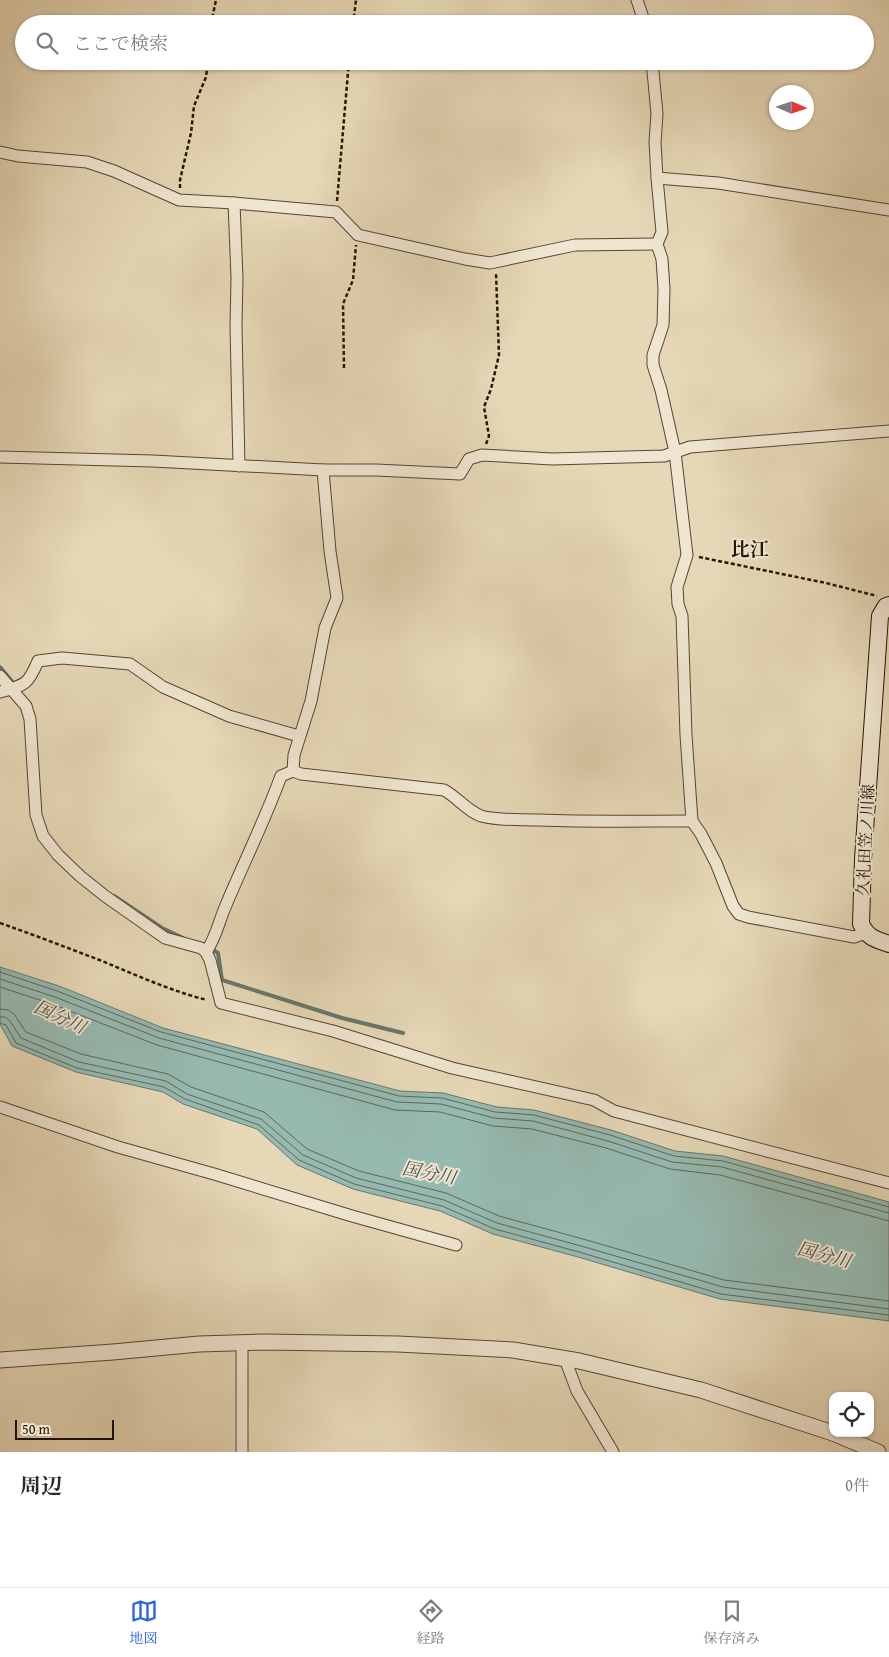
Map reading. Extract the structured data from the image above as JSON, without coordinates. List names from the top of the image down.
{
  "streets": {
    "main road": ["久礼田笠ノ川線"]
  },
  "districts": ["比江"],
  "water": ["国分川"],
  "scale_bar": "50 m",
  "north": "right",
  "page": {
    "search": "ここで検索",
    "scale": "50 m",
    "heading": ["周辺", "0件"],
    "nav": ["地図", "経路", "保存済み"]
  }
}
